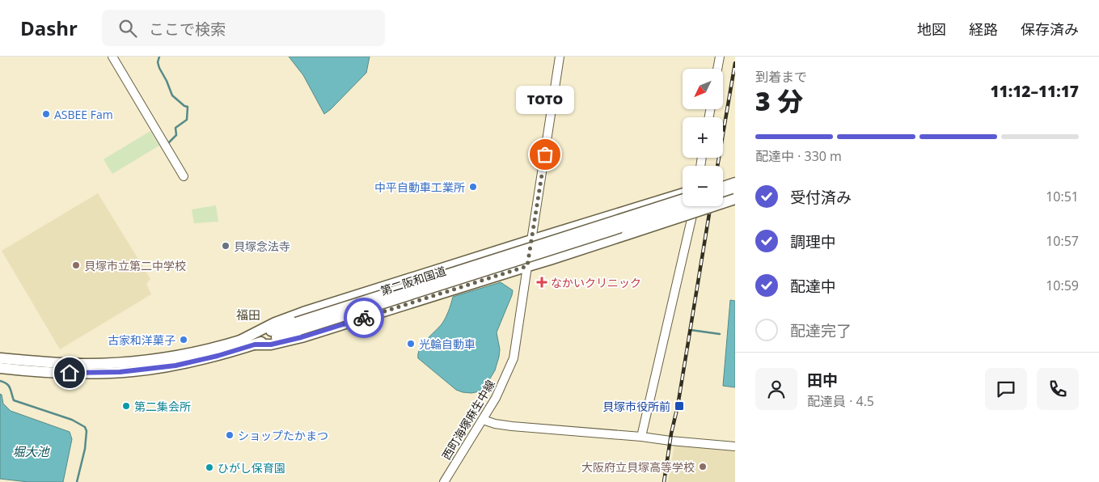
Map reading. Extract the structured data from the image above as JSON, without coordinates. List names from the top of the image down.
{
  "streets": {
    "highway": ["第二阪和国道"],
    "street": ["西町海塚麻生中線"]
  },
  "districts": ["福田"],
  "water": ["堀大池"],
  "places": {
    "other": [
      "ASBEE Fam",
      "TOTO",
      "中平自動車工業所",
      "貝塚念法寺",
      "貝塚市立第二中学校",
      "古家和洋菓子",
      "光輪自動車",
      "第二集会所",
      "ショップたかまつ",
      "大阪府立貝塚高等学校",
      "ひがし保育園"
    ],
    "health": ["なかいクリニック"],
    "transit": ["貝塚市役所前"]
  },
  "north": "bottom left",
  "page": {
    "header": "Dashr",
    "search": "ここで検索",
    "nav": ["地図", "経路", "保存済み"],
    "heading": ["3 分", "到着まで", "11:12–11:17"],
    "panel": ["田中", "配達員 · 4.5"],
    "map_buttons": ["+", "−"],
    "bubble": "TOTO",
    "bar": "配達中 · 330 m",
    "list": [
      ["受付済み", "10:51"],
      ["調理中", "10:57"],
      ["配達中", "10:59"],
      "配達完了"
    ]
  }
}
